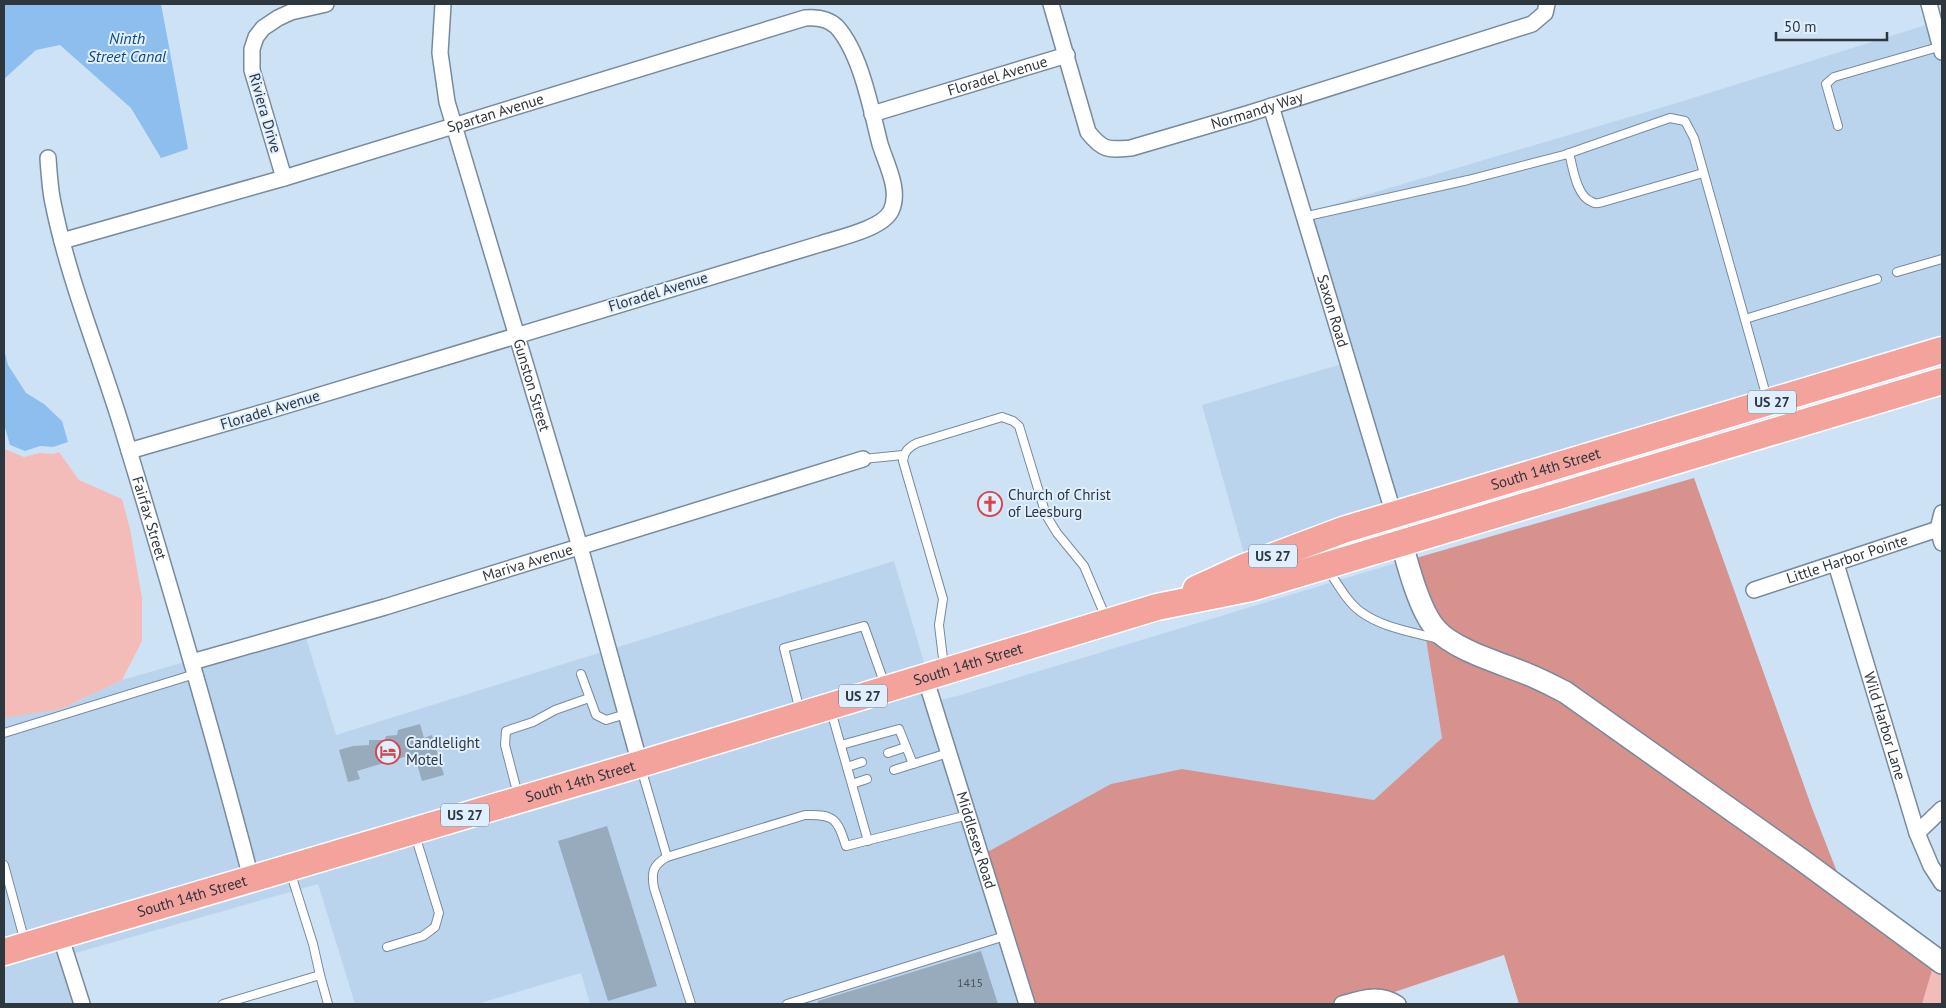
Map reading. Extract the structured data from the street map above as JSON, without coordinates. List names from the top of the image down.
{
  "streets": {
    "highway": ["US 27", "South 14th Street"],
    "street": [
      "Floradel Avenue",
      "Normandy Way",
      "Riviera Drive",
      "Spartan Avenue",
      "Saxon Road",
      "Gunston Street",
      "Fairfax Street",
      "Little Harbor Pointe",
      "Mariva Avenue",
      "Wild Harbor Lane",
      "Middlesex Road"
    ]
  },
  "crossings": [
    ["Floradel Avenue", "Normandy Way"],
    ["Floradel Avenue", "Spartan Avenue"],
    ["Floradel Avenue", "Gunston Street"],
    ["Floradel Avenue", "Fairfax Street"],
    ["Normandy Way", "Saxon Road"],
    ["Riviera Drive", "Spartan Avenue"],
    ["Spartan Avenue", "Gunston Street"],
    ["Spartan Avenue", "Fairfax Street"],
    ["Saxon Road", "South 14th Street"],
    ["Gunston Street", "South 14th Street"],
    ["Gunston Street", "Mariva Avenue"],
    ["South 14th Street", "Fairfax Street"],
    ["South 14th Street", "Middlesex Road"],
    ["Fairfax Street", "Mariva Avenue"],
    ["Little Harbor Pointe", "Wild Harbor Lane"]
  ],
  "water": ["Ninth Street Canal"],
  "places": {
    "church": ["Church of Christ of Leesburg"],
    "hotel": ["Candlelight Motel"]
  },
  "house_numbers": ["1415"],
  "scale_bar": "50 m"
}
